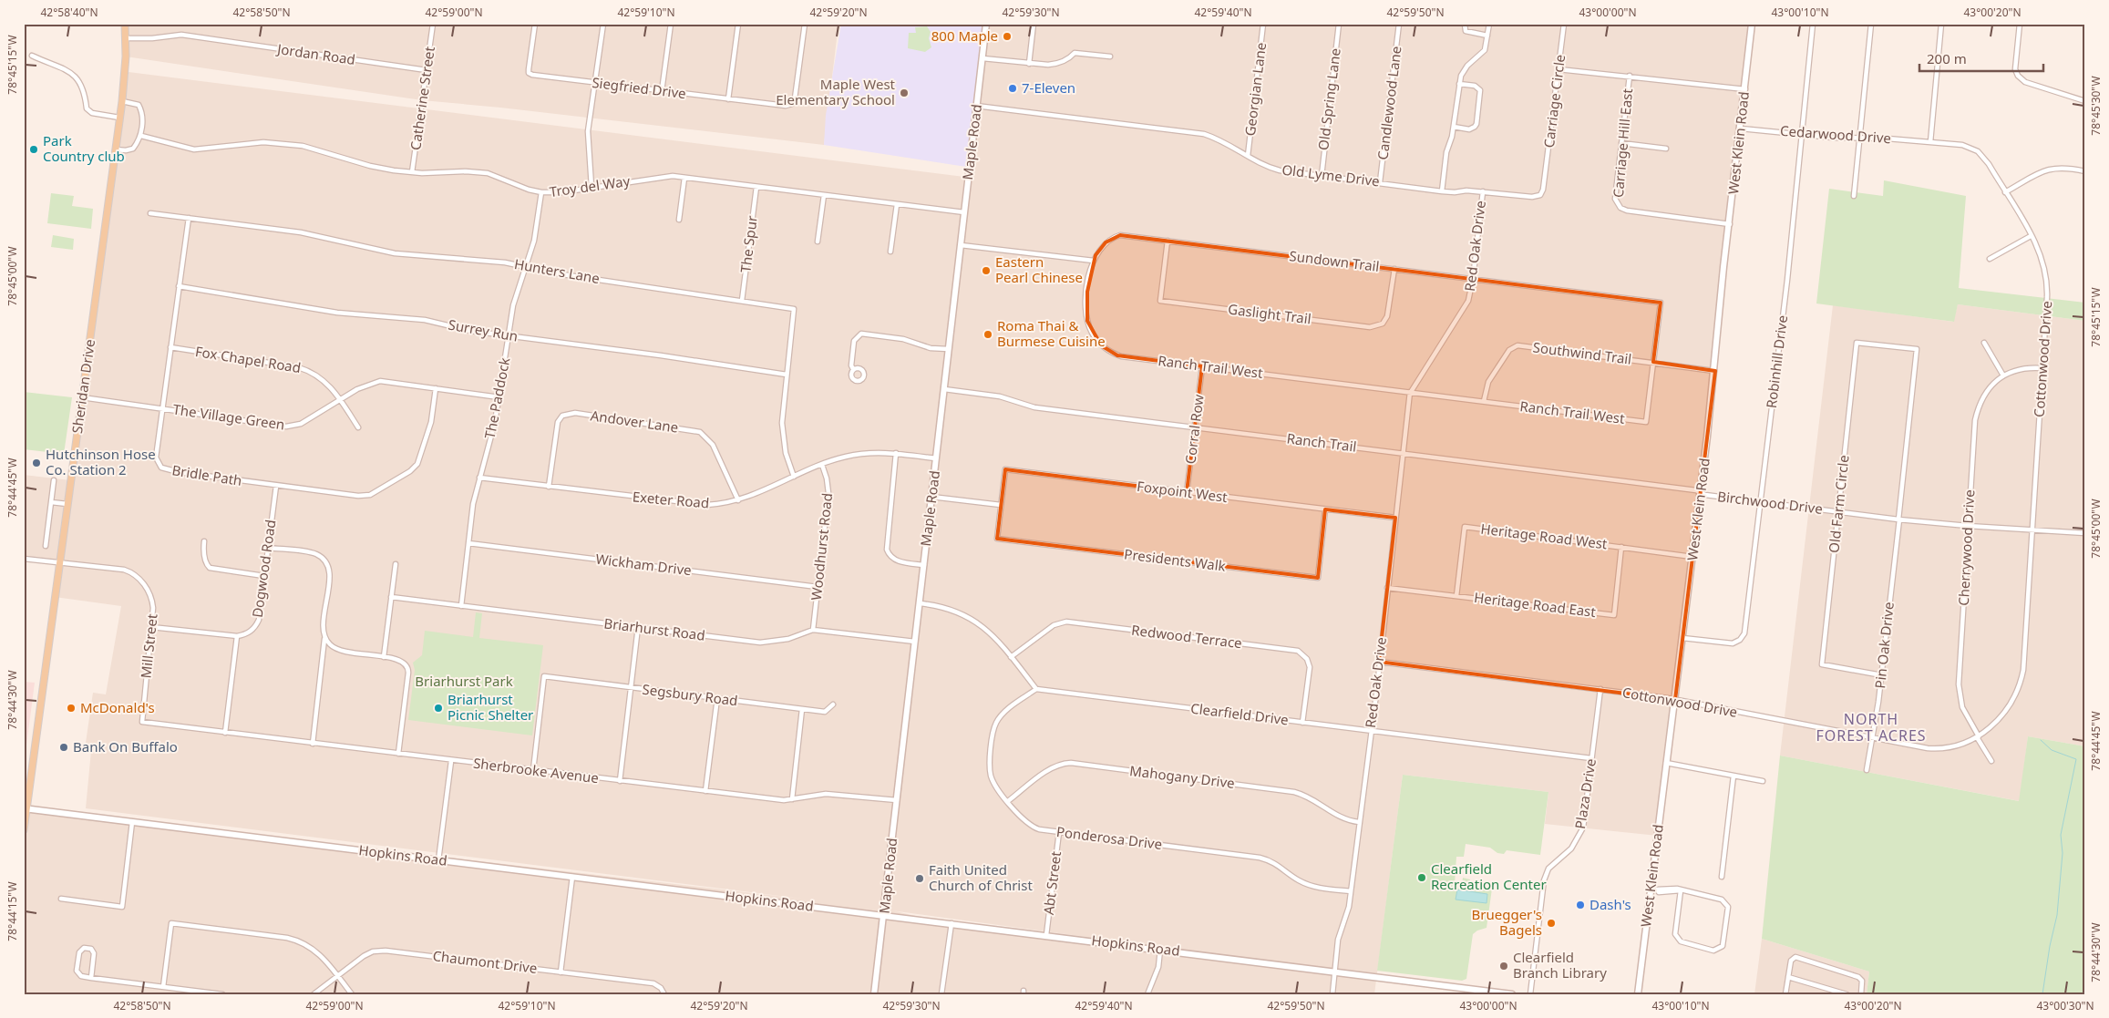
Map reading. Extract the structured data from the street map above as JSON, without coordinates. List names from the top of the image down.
{
  "streets": {
    "main road": ["Sheridan Drive"],
    "street": [
      "Jordan Road",
      "Siegfried Drive",
      "Georgian Lane",
      "Catherine Street",
      "Old Spring Lane",
      "Carriage Circle",
      "Candlewood Lane",
      "Cedarwood Drive",
      "Maple Road",
      "Carriage Hill East",
      "West Klein Road",
      "Old Lyme Drive",
      "Troy del Way",
      "The Spur",
      "Red Oak Drive",
      "Sundown Trail",
      "Hunters Lane",
      "Gaslight Trail",
      "Surrey Run",
      "Southwind Trail",
      "Cottonwood Drive",
      "Fox Chapel Road",
      "Robinhill Drive",
      "Ranch Trail West",
      "The Paddock",
      "The Village Green",
      "Andover Lane",
      "Corral Row",
      "Ranch Trail",
      "Bridle Path",
      "Foxpoint West",
      "Exeter Road",
      "Birchwood Drive",
      "Old Farm Circle",
      "Heritage Road West",
      "Woodhurst Road",
      "Cherrywood Drive",
      "Presidents Walk",
      "Wickham Drive",
      "Dogwood Road",
      "Heritage Road East",
      "Briarhurst Road",
      "Redwood Terrace",
      "Pin Oak Drive",
      "Mill Street",
      "Segsbury Road",
      "Clearfield Drive",
      "Sherbrooke Avenue",
      "Mahogany Drive",
      "Plaza Drive",
      "Ponderosa Drive",
      "Hopkins Road",
      "Abt Street",
      "Chaumont Drive"
    ]
  },
  "crossings": [
    ["Jordan Road", "Catherine Street"],
    ["Jordan Road", "Sheridan Drive"],
    ["Georgian Lane", "Old Lyme Drive"],
    ["Catherine Street", "Troy del Way"],
    ["Old Spring Lane", "Old Lyme Drive"],
    ["Carriage Circle", "Old Lyme Drive"],
    ["Candlewood Lane", "Old Lyme Drive"],
    ["Cedarwood Drive", "West Klein Road"],
    ["Cedarwood Drive", "Cottonwood Drive"],
    ["Cedarwood Drive", "Robinhill Drive"],
    ["Maple Road", "Old Lyme Drive"],
    ["Maple Road", "Troy del Way"],
    ["Maple Road", "Ranch Trail"],
    ["Maple Road", "Exeter Road"],
    ["Maple Road", "Briarhurst Road"],
    ["Maple Road", "Sherbrooke Avenue"],
    ["Maple Road", "Hopkins Road"],
    ["Carriage Hill East", "West Klein Road"],
    ["West Klein Road", "Southwind Trail"],
    ["West Klein Road", "Cottonwood Drive"],
    ["West Klein Road", "Robinhill Drive"],
    ["West Klein Road", "Ranch Trail"],
    ["West Klein Road", "Birchwood Drive"],
    ["West Klein Road", "Heritage Road West"],
    ["Old Lyme Drive", "Red Oak Drive"],
    ["Troy del Way", "The Spur"],
    ["Troy del Way", "The Paddock"],
    ["The Spur", "Hunters Lane"],
    ["Red Oak Drive", "Sundown Trail"],
    ["Red Oak Drive", "Cottonwood Drive"],
    ["Red Oak Drive", "Ranch Trail West"],
    ["Red Oak Drive", "Ranch Trail"],
    ["Red Oak Drive", "Foxpoint West"],
    ["Red Oak Drive", "Heritage Road East"],
    ["Red Oak Drive", "Clearfield Drive"],
    ["Red Oak Drive", "Mahogany Drive"],
    ["Red Oak Drive", "Ponderosa Drive"],
    ["Red Oak Drive", "Hopkins Road"],
    ["Sundown Trail", "Gaslight Trail"],
    ["Sundown Trail", "Southwind Trail"],
    ["Sundown Trail", "Ranch Trail West"],
    ["Hunters Lane", "Surrey Run"],
    ["Hunters Lane", "The Paddock"],
    ["Hunters Lane", "Bridle Path"],
    ["Hunters Lane", "Exeter Road"],
    ["Surrey Run", "The Paddock"],
    ["Surrey Run", "Bridle Path"],
    ["Southwind Trail", "Ranch Trail West"],
    ["Cottonwood Drive", "Birchwood Drive"],
    ["Cottonwood Drive", "Cherrywood Drive"],
    ["Cottonwood Drive", "Pin Oak Drive"],
    ["Cottonwood Drive", "Plaza Drive"],
    ["Fox Chapel Road", "The Village Green"],
    ["Fox Chapel Road", "Bridle Path"],
    ["Robinhill Drive", "Birchwood Drive"],
    ["Ranch Trail West", "Corral Row"],
    ["Sheridan Drive", "The Village Green"],
    ["Sheridan Drive", "Mill Street"],
    ["Sheridan Drive", "Hopkins Road"],
    ["The Paddock", "The Village Green"],
    ["The Paddock", "Exeter Road"],
    ["The Paddock", "Wickham Drive"],
    ["The Paddock", "Briarhurst Road"],
    ["The Village Green", "Bridle Path"],
    ["Andover Lane", "Exeter Road"],
    ["Corral Row", "Ranch Trail"],
    ["Corral Row", "Foxpoint West"],
    ["Ranch Trail", "Birchwood Drive"],
    ["Bridle Path", "Dogwood Road"],
    ["Foxpoint West", "Presidents Walk"],
    ["Exeter Road", "Woodhurst Road"],
    ["Birchwood Drive", "Old Farm Circle"],
    ["Birchwood Drive", "Cherrywood Drive"],
    ["Birchwood Drive", "Pin Oak Drive"],
    ["Old Farm Circle", "Pin Oak Drive"],
    ["Heritage Road West", "Heritage Road East"],
    ["Woodhurst Road", "Wickham Drive"],
    ["Woodhurst Road", "Briarhurst Road"],
    ["Redwood Terrace", "Clearfield Drive"],
    ["Mill Street", "Sherbrooke Avenue"],
    ["Segsbury Road", "Sherbrooke Avenue"],
    ["Clearfield Drive", "Plaza Drive"],
    ["Clearfield Drive", "Ponderosa Drive"],
    ["Mahogany Drive", "Ponderosa Drive"],
    ["Ponderosa Drive", "Abt Street"],
    ["Hopkins Road", "Abt Street"]
  ],
  "districts": ["NORTH FOREST ACRES"],
  "parks": ["Briarhurst Park"],
  "places": [
    "800 Maple",
    "7-Eleven",
    "Maple West Elementary School",
    "Park Country club",
    "Eastern Pearl Chinese",
    "Roma Thai & Burmese Cuisine",
    "Hutchinson Hose Co. Station 2",
    "McDonald's",
    "Briarhurst Picnic Shelter",
    "Bank On Buffalo",
    "Clearfield Recreation Center",
    "Faith United Church of Christ",
    "Dash's",
    "Bruegger's Bagels",
    "Clearfield Branch Library"
  ],
  "scale_bar": "200 m",
  "coordinates": [
    "42°58'40\"N",
    "42°58'50\"N",
    "42°59'00\"N",
    "42°59'10\"N",
    "42°59'20\"N",
    "42°59'30\"N",
    "42°59'40\"N",
    "42°59'50\"N",
    "43°00'00\"N",
    "43°00'10\"N",
    "43°00'20\"N",
    "78°45'15\"W",
    "78°45'30\"W",
    "78°45'00\"W",
    "78°44'45\"W",
    "78°44'30\"W",
    "78°44'15\"W",
    "43°00'30\"N"
  ]
}
